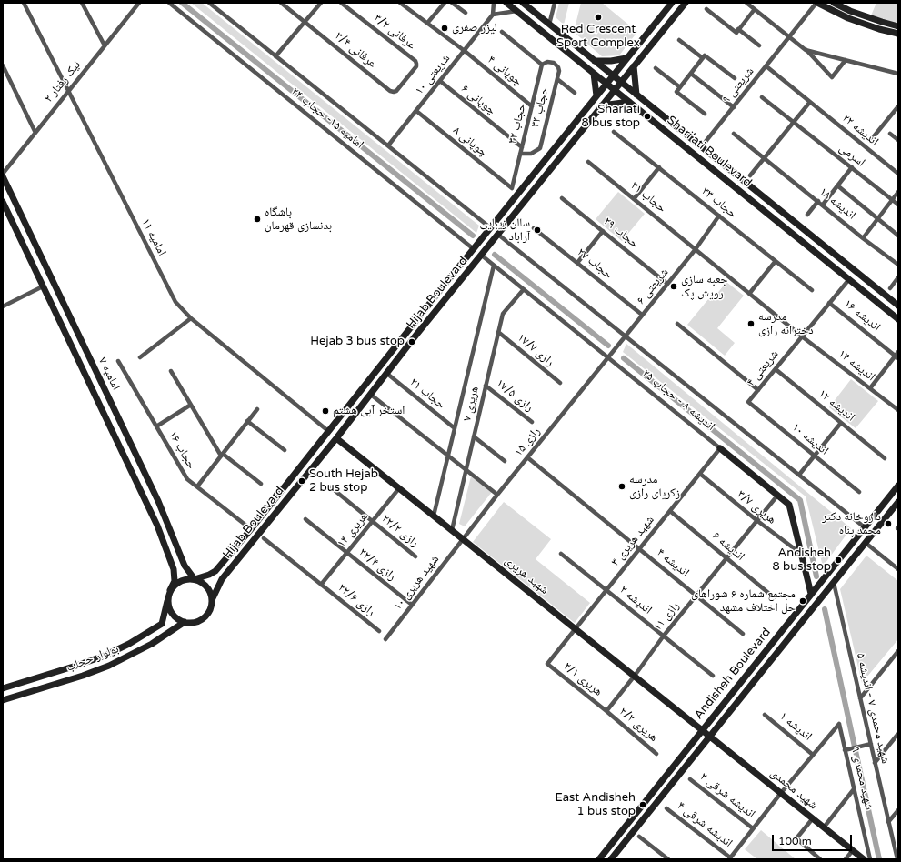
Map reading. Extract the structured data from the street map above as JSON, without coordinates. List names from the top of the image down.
{
  "streets": {
    "main road": [
      "Shari'ati Boulevard",
      "Hijab Boulevard",
      "امامیه ۷",
      "اندیشه ۸ - حجاب ۲۵",
      "شهید هریری",
      "بولوار حجاب",
      "Andisheh Boulevard",
      "شهید محمدی"
    ],
    "street": [
      "عرفانی ۳/۲",
      "عرفانی ۳/۴",
      "چوپانی ۴",
      "شریعتی ۱۰",
      "نیک رفتار ۲",
      "شریعتی ۹",
      "چوپانی ۶",
      "حجاب ۳۴",
      "امامیه ۱۵- حجاب ۲۴",
      "حجاب ۳۲",
      "اندیشه ۲۲",
      "چوپانی ۸",
      "اسرمی",
      "حجاب ۳۱",
      "حجاب ۳۳",
      "اندیشه ۱۸",
      "حجاب ۲۹",
      "امامیه ۱۱",
      "حجاب ۲۷",
      "شریعتی ۶",
      "اندیشه ۱۶",
      "رازی ۱۷/۷",
      "اندیشه ۱۴",
      "شریعتی ۴",
      "حجاب ۲۱",
      "رازی ۱۷/۵",
      "هریری ۷",
      "اندیشه ۱۲",
      "اندیشه ۱۰",
      "رازی ۱۵",
      "حجاب ۱۶",
      "هریری ۳/۷",
      "هریری ۱۴",
      "رازی ۲۲/۲",
      "شهید هریری ۳",
      "اندیشه ۶",
      "اندیشه ۴",
      "رازی ۲۲/۴",
      "شهید هریری ۱۰",
      "رازی ۲۲/۶",
      "اندیشه ۲",
      "رازی ۱۱",
      "هریری ۲/۱",
      "شهید محمدی ۷ - اندیشه ۵",
      "هریری ۲/۲",
      "اندیشه ۱",
      "شهید محمدی ۹",
      "اندیشه شرقی ۲",
      "اندیشه شرقی ۴"
    ]
  },
  "crossings": [
    ["عرفانی ۳/۲", "عرفانی ۳/۴"],
    ["چوپانی ۴", "شریعتی ۱۰"],
    ["چوپانی ۴", "حجاب ۳۲"],
    ["شریعتی ۱۰", "چوپانی ۶"],
    ["شریعتی ۱۰", "امامیه ۱۵- حجاب ۲۴"],
    ["شریعتی ۱۰", "چوپانی ۸"],
    ["نیک رفتار ۲", "امامیه ۱۱"],
    ["نیک رفتار ۲", "امامیه ۷"],
    ["شریعتی ۹", "اندیشه ۲۲"],
    ["شریعتی ۹", "Shari'ati Boulevard"],
    ["چوپانی ۶", "حجاب ۳۲"],
    ["حجاب ۳۴", "حجاب ۳۲"],
    ["امامیه ۱۵- حجاب ۲۴", "Hijab Boulevard"],
    ["حجاب ۳۲", "چوپانی ۸"],
    ["Shari'ati Boulevard", "Hijab Boulevard"],
    ["Shari'ati Boulevard", "شریعتی ۴"],
    ["حجاب ۳۱", "شریعتی ۶"],
    ["حجاب ۳۱", "اندیشه ۱۴"],
    ["حجاب ۳۳", "شریعتی ۶"],
    ["حجاب ۲۹", "شریعتی ۶"],
    ["امامیه ۱۱", "Hijab Boulevard"],
    ["حجاب ۲۷", "شریعتی ۶"],
    ["شریعتی ۶", "اندیشه ۸ - حجاب ۲۵"],
    ["شریعتی ۶", "رازی ۱۵"],
    ["Hijab Boulevard", "امامیه ۷"],
    ["Hijab Boulevard", "حجاب ۲۱"],
    ["Hijab Boulevard", "اندیشه ۸ - حجاب ۲۵"],
    ["Hijab Boulevard", "حجاب ۱۶"],
    ["Hijab Boulevard", "شهید هریری"],
    ["Hijab Boulevard", "بولوار حجاب"],
    ["اندیشه ۱۶", "شریعتی ۴"],
    ["رازی ۱۷/۷", "هریری ۷"],
    ["اندیشه ۱۴", "شریعتی ۴"],
    ["شریعتی ۴", "اندیشه ۱۲"],
    ["شریعتی ۴", "اندیشه ۱۰"],
    ["امامیه ۷", "بولوار حجاب"],
    ["رازی ۱۷/۵", "هریری ۷"],
    ["اندیشه ۸ - حجاب ۲۵", "هریری ۷"],
    ["اندیشه ۸ - حجاب ۲۵", "رازی ۱۵"],
    ["اندیشه ۸ - حجاب ۲۵", "هریری ۳/۷"],
    ["اندیشه ۸ - حجاب ۲۵", "شهید هریری ۳"],
    ["اندیشه ۸ - حجاب ۲۵", "رازی ۱۱"],
    ["اندیشه ۸ - حجاب ۲۵", "Andisheh Boulevard"],
    ["هریری ۷", "شهید هریری"],
    ["رازی ۱۵", "اندیشه ۴"],
    ["رازی ۱۵", "شهید هریری"],
    ["رازی ۱۵", "شهید هریری ۱۰"],
    ["هریری ۳/۷", "شهید هریری ۳"],
    ["هریری ۳/۷", "رازی ۱۱"],
    ["هریری ۱۴", "رازی ۲۲/۲"],
    ["هریری ۱۴", "رازی ۲۲/۴"],
    ["هریری ۱۴", "شهید هریری"],
    ["هریری ۱۴", "رازی ۲۲/۶"],
    ["شهید هریری ۳", "اندیشه ۶"],
    ["شهید هریری ۳", "اندیشه ۴"],
    ["شهید هریری ۳", "شهید هریری"],
    ["شهید هریری ۳", "اندیشه ۲"],
    ["شهید هریری ۳", "هریری ۲/۱"],
    ["اندیشه ۶", "رازی ۱۱"],
    ["اندیشه ۴", "رازی ۱۱"],
    ["رازی ۲۲/۴", "شهید هریری ۱۰"],
    ["شهید هریری", "شهید هریری ۱۰"],
    ["شهید هریری", "رازی ۱۱"],
    ["شهید هریری", "Andisheh Boulevard"],
    ["شهید هریری", "شهید محمدی"],
    ["اندیشه ۲", "رازی ۱۱"],
    ["رازی ۱۱", "هریری ۲/۱"],
    ["رازی ۱۱", "هریری ۲/۲"],
    ["Andisheh Boulevard", "شهید محمدی ۷ - اندیشه ۵"],
    ["Andisheh Boulevard", "شهید محمدی"],
    ["هریری ۲/۱", "هریری ۲/۲"],
    ["اندیشه ۱", "شهید محمدی ۹"]
  ],
  "places": [
    "Red Crescent Sport Complex",
    "لیزر صفری",
    "Shariati 8 bus stop",
    "باشگاه بدنسازی قهرمان",
    "سالن زیبایی آراباد",
    "جعبه سازی رویش پک",
    "مدرسه دخترانه رازی",
    "Hejab 3 bus stop",
    "استخر آبی هشتم",
    "South Hejab 2 bus stop",
    "مدرسه زکریای رازی",
    "داروخانه دکتر محمد پناه",
    "Andisheh 8 bus stop",
    "مجتمع شماره ۶ شوراهای حل اختلاف مشهد",
    "East Andisheh 1 bus stop"
  ],
  "scale_bar": "100 m"
}
